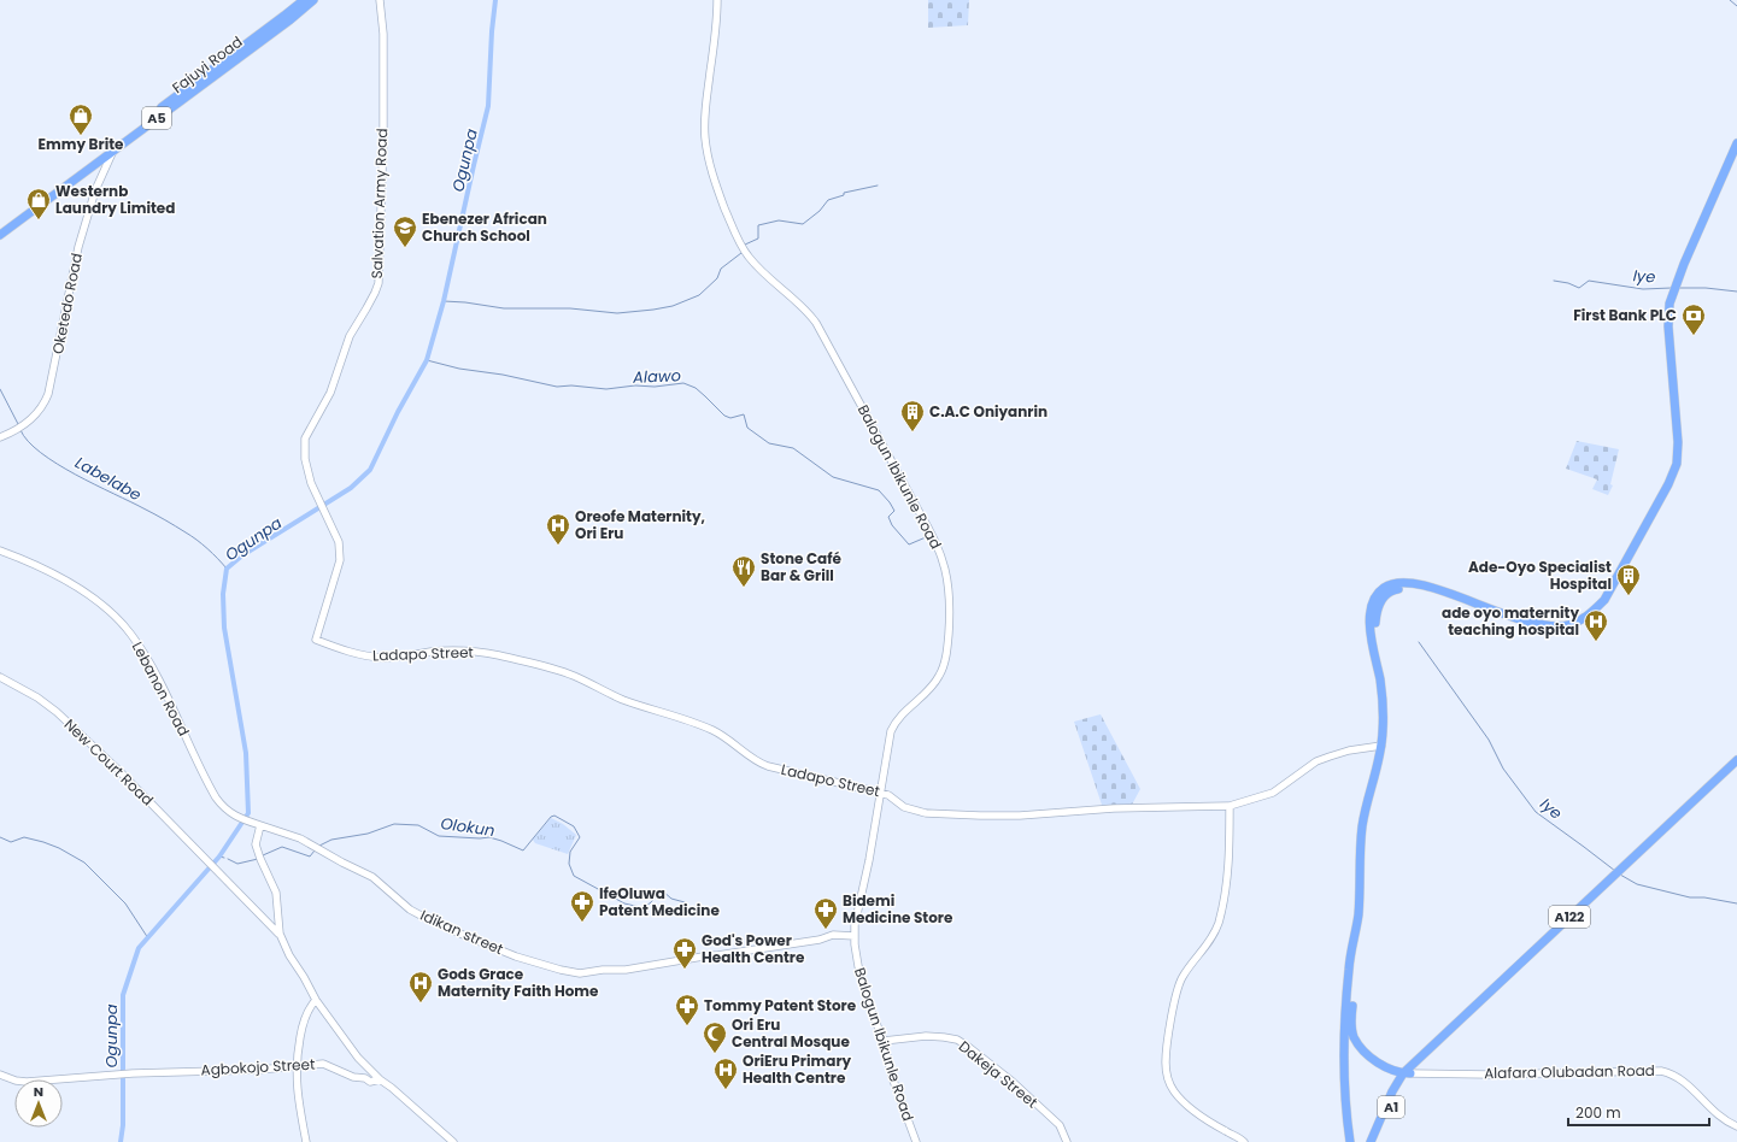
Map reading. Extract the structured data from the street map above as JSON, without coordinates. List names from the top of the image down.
{
  "streets": {
    "highway": [
      "Fajuyi Road",
      "A5",
      "A122",
      "A1"
    ],
    "street": [
      "Salvation Army Road",
      "Oketedo Road",
      "Balogun Ibikunle Road",
      "Ladapo Street",
      "Lebanon Road",
      "New Court Road",
      "Idikan street",
      "Agbokojo Street",
      "Alafara Olubadan Road",
      "Dakeja Street"
    ]
  },
  "crossings": [
    ["Fajuyi Road", "Oketedo Road"],
    ["Salvation Army Road", "Ladapo Street"],
    ["Balogun Ibikunle Road", "Ladapo Street"],
    ["Balogun Ibikunle Road", "Idikan street"],
    ["Balogun Ibikunle Road", "Dakeja Street"],
    ["Lebanon Road", "Idikan street"],
    ["A122", "Alafara Olubadan Road"],
    ["A122", "A1"],
    ["Alafara Olubadan Road", "A1"]
  ],
  "water": [
    "Ogunpa",
    "Iye",
    "Alawo",
    "Labelabe",
    "Olokun"
  ],
  "places": {
    "shop": ["Emmy Brite", "Westernb Laundry Limited"],
    "school or university": ["Ebenezer African Church School"],
    "bank": ["First Bank PLC"],
    "building": ["C.A.C Oniyanrin", "Ade-Oyo Specialist Hospital"],
    "hospital": [
      "Oreofe Maternity, Ori Eru",
      "ade oyo maternity teaching hospital",
      "Gods Grace Maternity Faith Home",
      "OriEru Primary Health Centre"
    ],
    "restaurant": ["Stone Café Bar & Grill"],
    "pharmacy": [
      "IfeOluwa Patent Medicine",
      "Bidemi Medicine Store",
      "God's Power Health Centre",
      "Tommy Patent Store"
    ],
    "mosque": ["Ori Eru Central Mosque"]
  },
  "scale_bar": "200 m",
  "north": "top"
}
